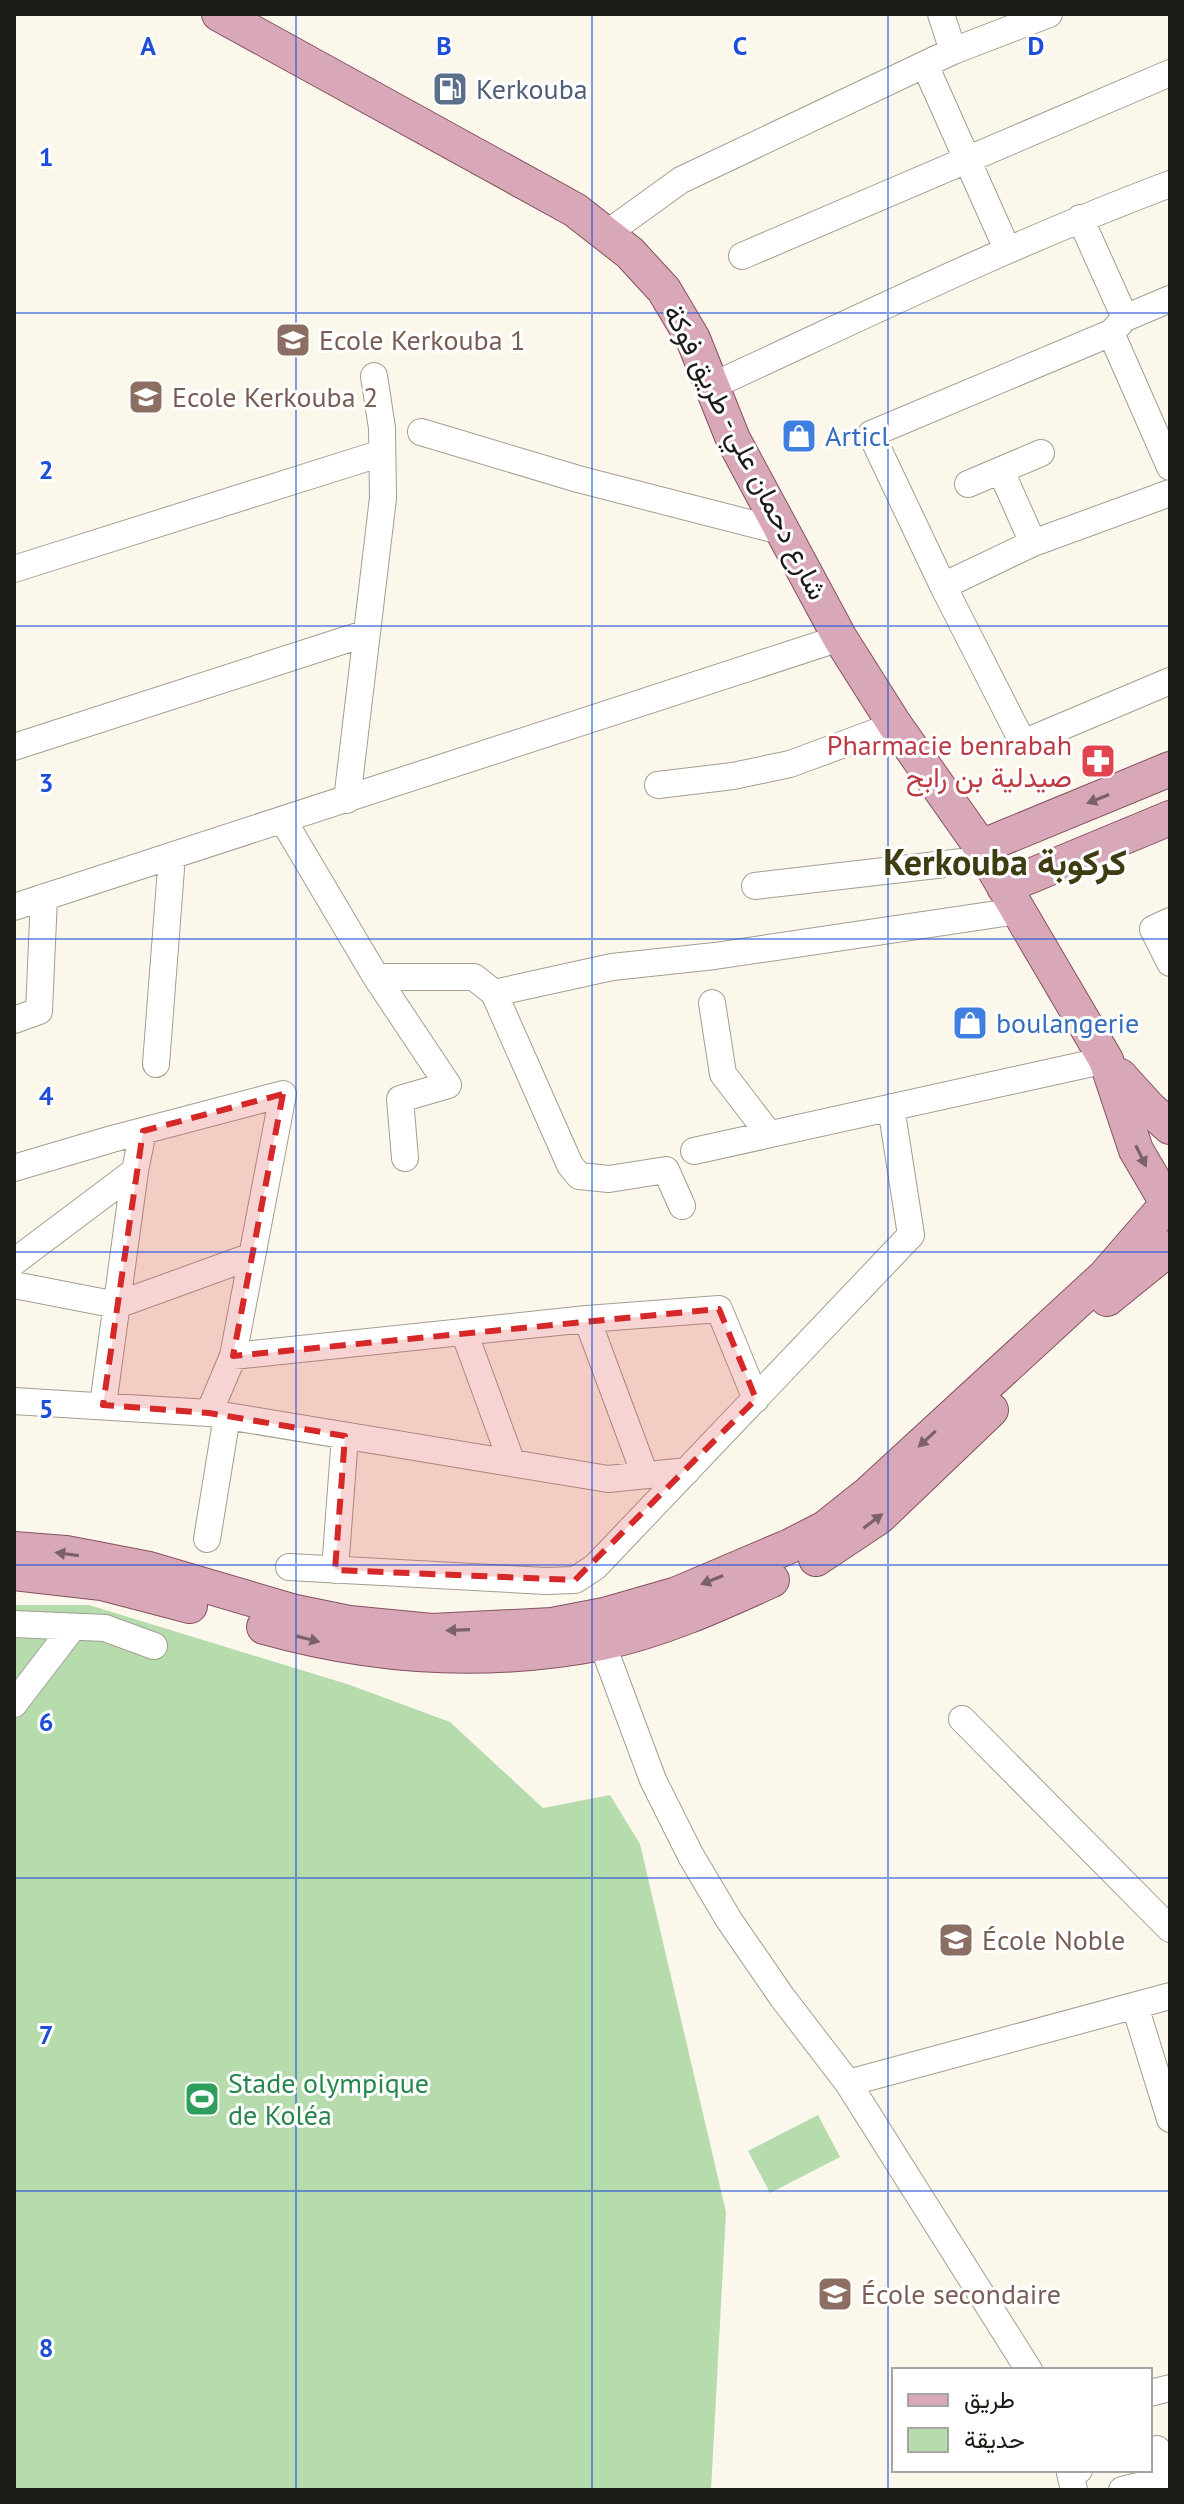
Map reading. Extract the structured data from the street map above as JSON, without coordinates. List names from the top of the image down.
{
  "streets": {
    "main road": ["شارع دحمان علي - طريق فوكة"]
  },
  "districts": ["Kerkouba كركوبة"],
  "places": {
    "fuel station": ["Kerkouba"],
    "school or university": [
      "Ecole Kerkouba 1",
      "Ecole Kerkouba 2",
      "École Noble",
      "École secondaire"
    ],
    "shop": ["Articl", "boulangerie"],
    "pharmacy": ["Pharmacie benrabah صيدلية بن رابح"],
    "sports": ["Stade olympique de Koléa"]
  },
  "legend": ["طريق", "حديقة"],
  "grid": {
    "columns": [
      "A",
      "B",
      "C",
      "D"
    ],
    "rows": [
      "1",
      "2",
      "3",
      "4",
      "5",
      "6",
      "7",
      "8"
    ]
  }
}
